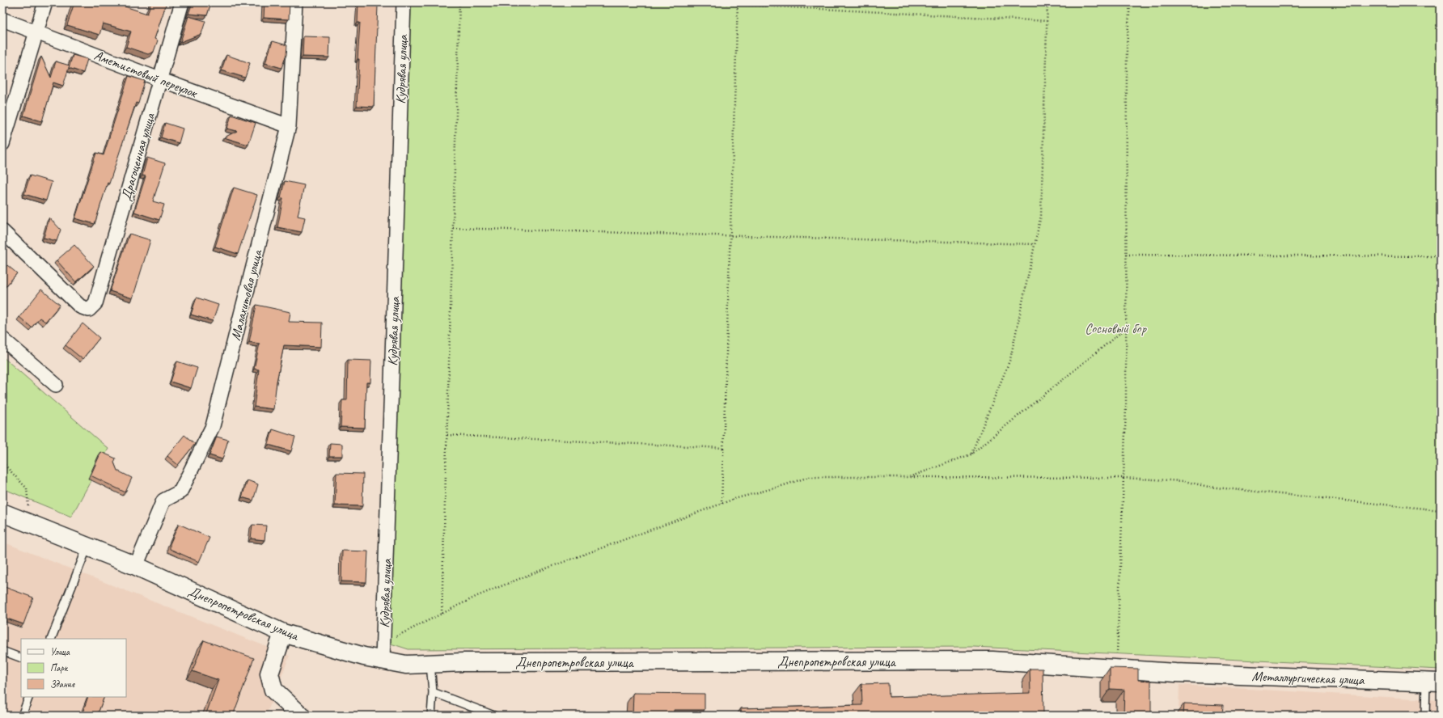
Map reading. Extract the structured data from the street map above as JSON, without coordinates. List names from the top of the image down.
{
  "streets": {
    "street": [
      "Кудрявая улица",
      "Аметистовый переулок",
      "Драгоценная улица",
      "Малахитовая улица",
      "Днепропетровская улица",
      "Металлургическая улица"
    ]
  },
  "crossings": [
    ["Кудрявая улица", "Днепропетровская улица"],
    ["Аметистовый переулок", "Драгоценная улица"],
    ["Аметистовый переулок", "Малахитовая улица"],
    ["Малахитовая улица", "Днепропетровская улица"],
    ["Днепропетровская улица", "Металлургическая улица"]
  ],
  "parks": ["Сосновый бор"],
  "legend": ["Улица", "Парк", "Здание"]
}
